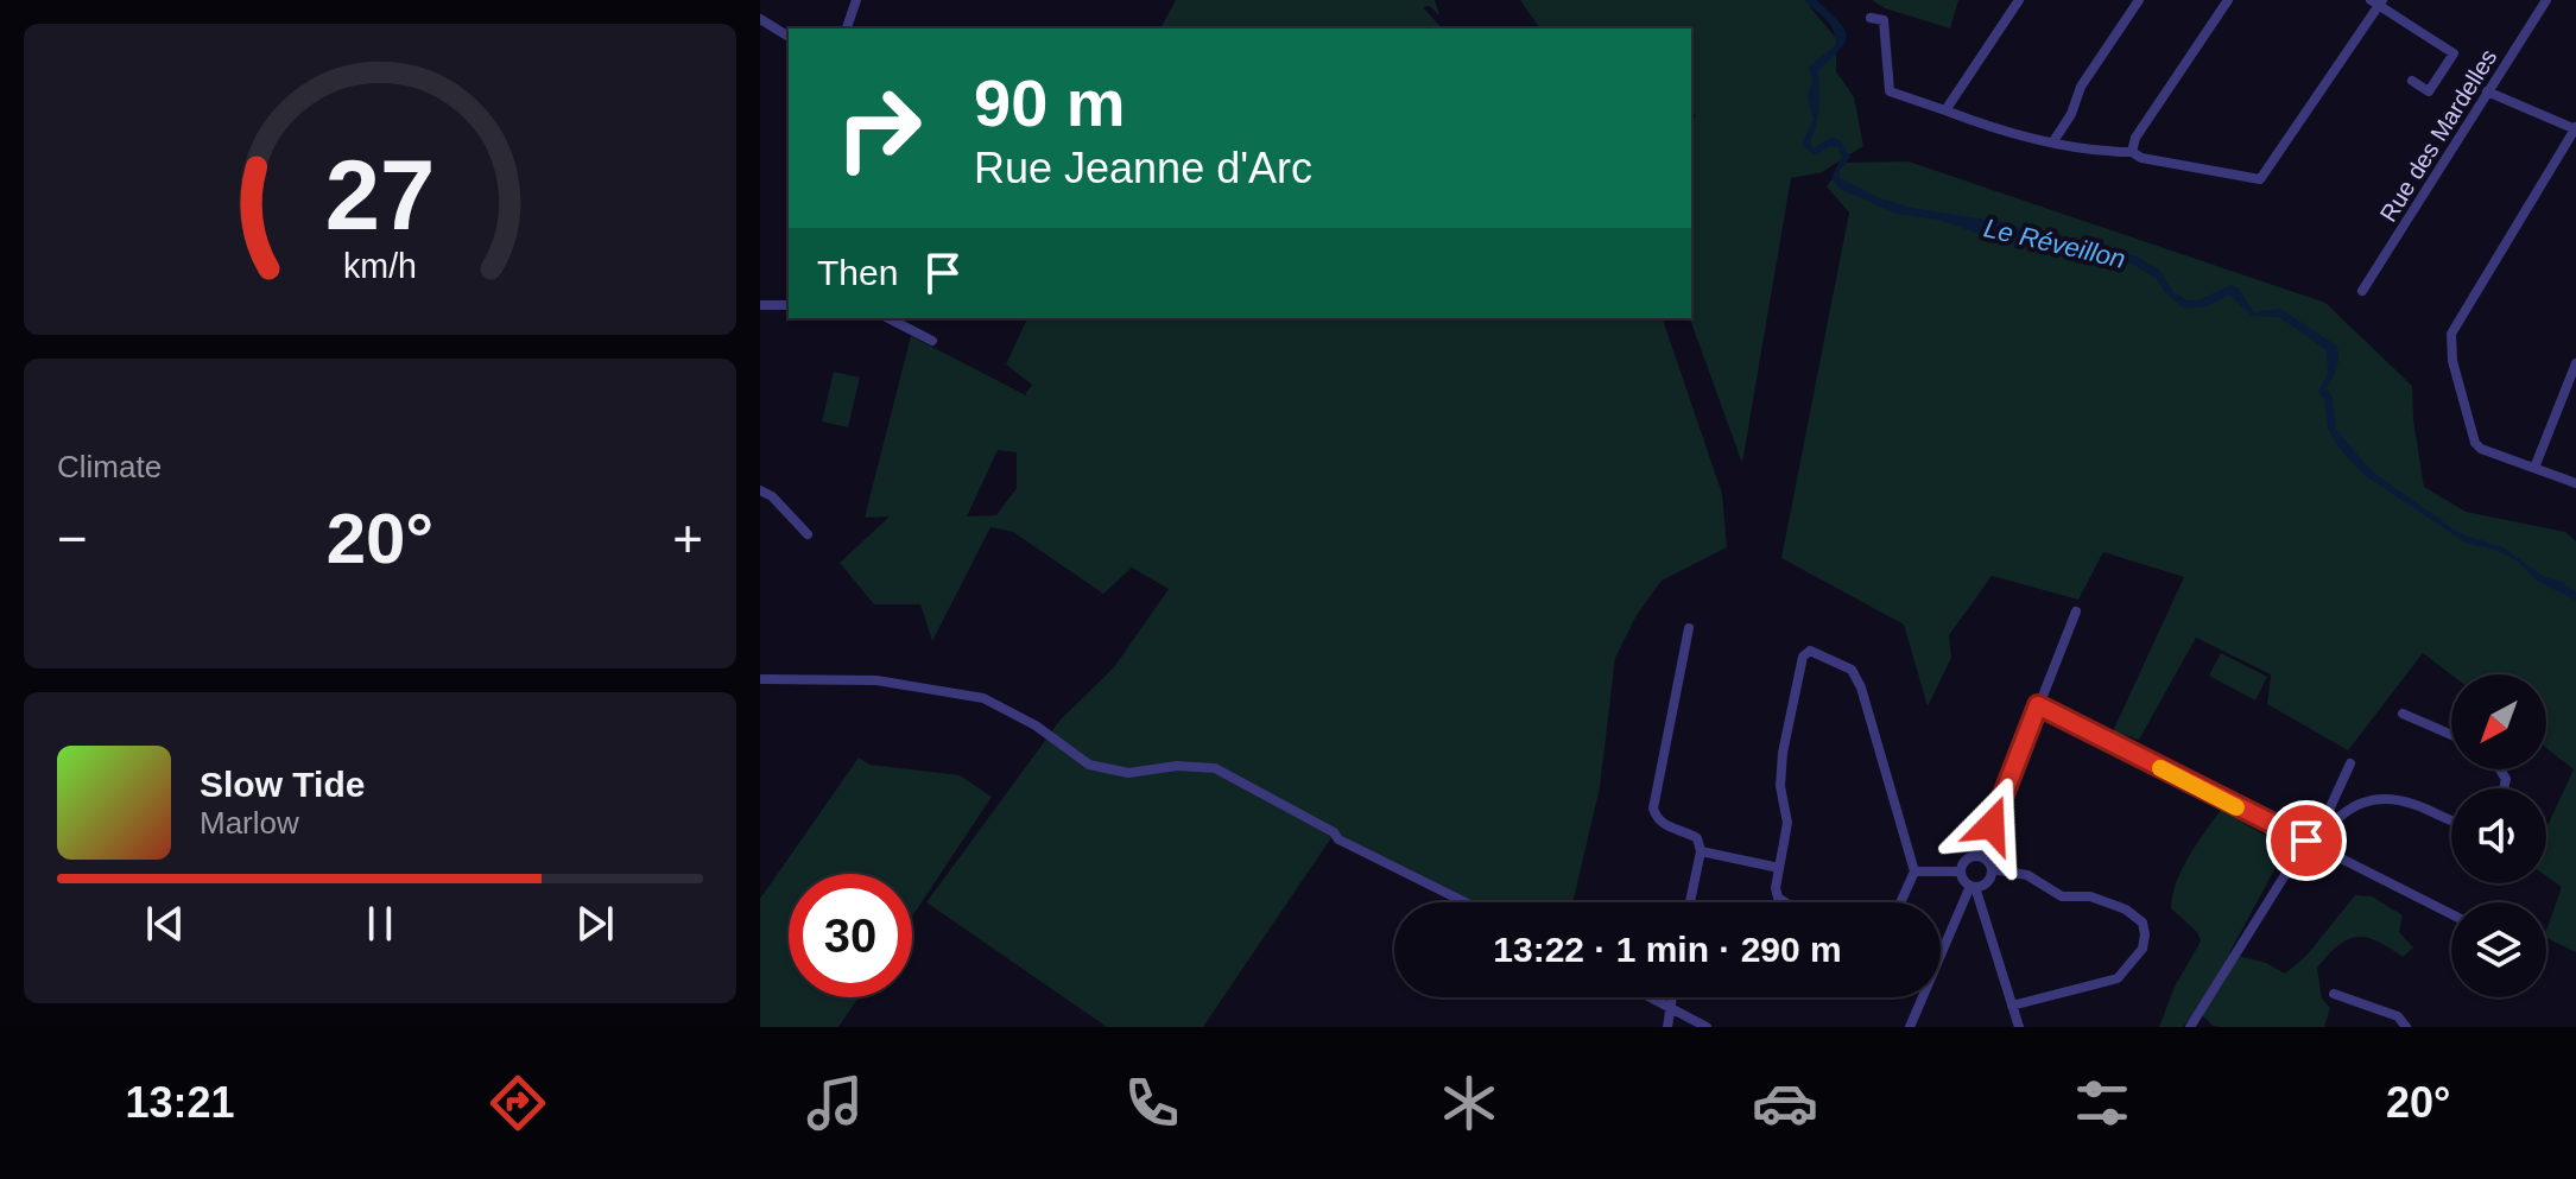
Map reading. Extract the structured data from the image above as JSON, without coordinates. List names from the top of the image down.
{
  "streets": {
    "street": ["Rue des Mardelles"]
  },
  "water": ["Le Réveillon"],
  "north": "bottom left",
  "page": {
    "turn": ["90 m", "Rue Jeanne d'Arc"],
    "then": "Then",
    "tile": "Climate",
    "heat": ["−", "20°", "+"],
    "song": ["Slow Tide", "Marlow"],
    "limit": "30",
    "trip": "13:22 · 1 min · 290 m",
    "tabs": ["13:21", "20°"],
    "gauge": ["27", "km/h"]
  }
}
